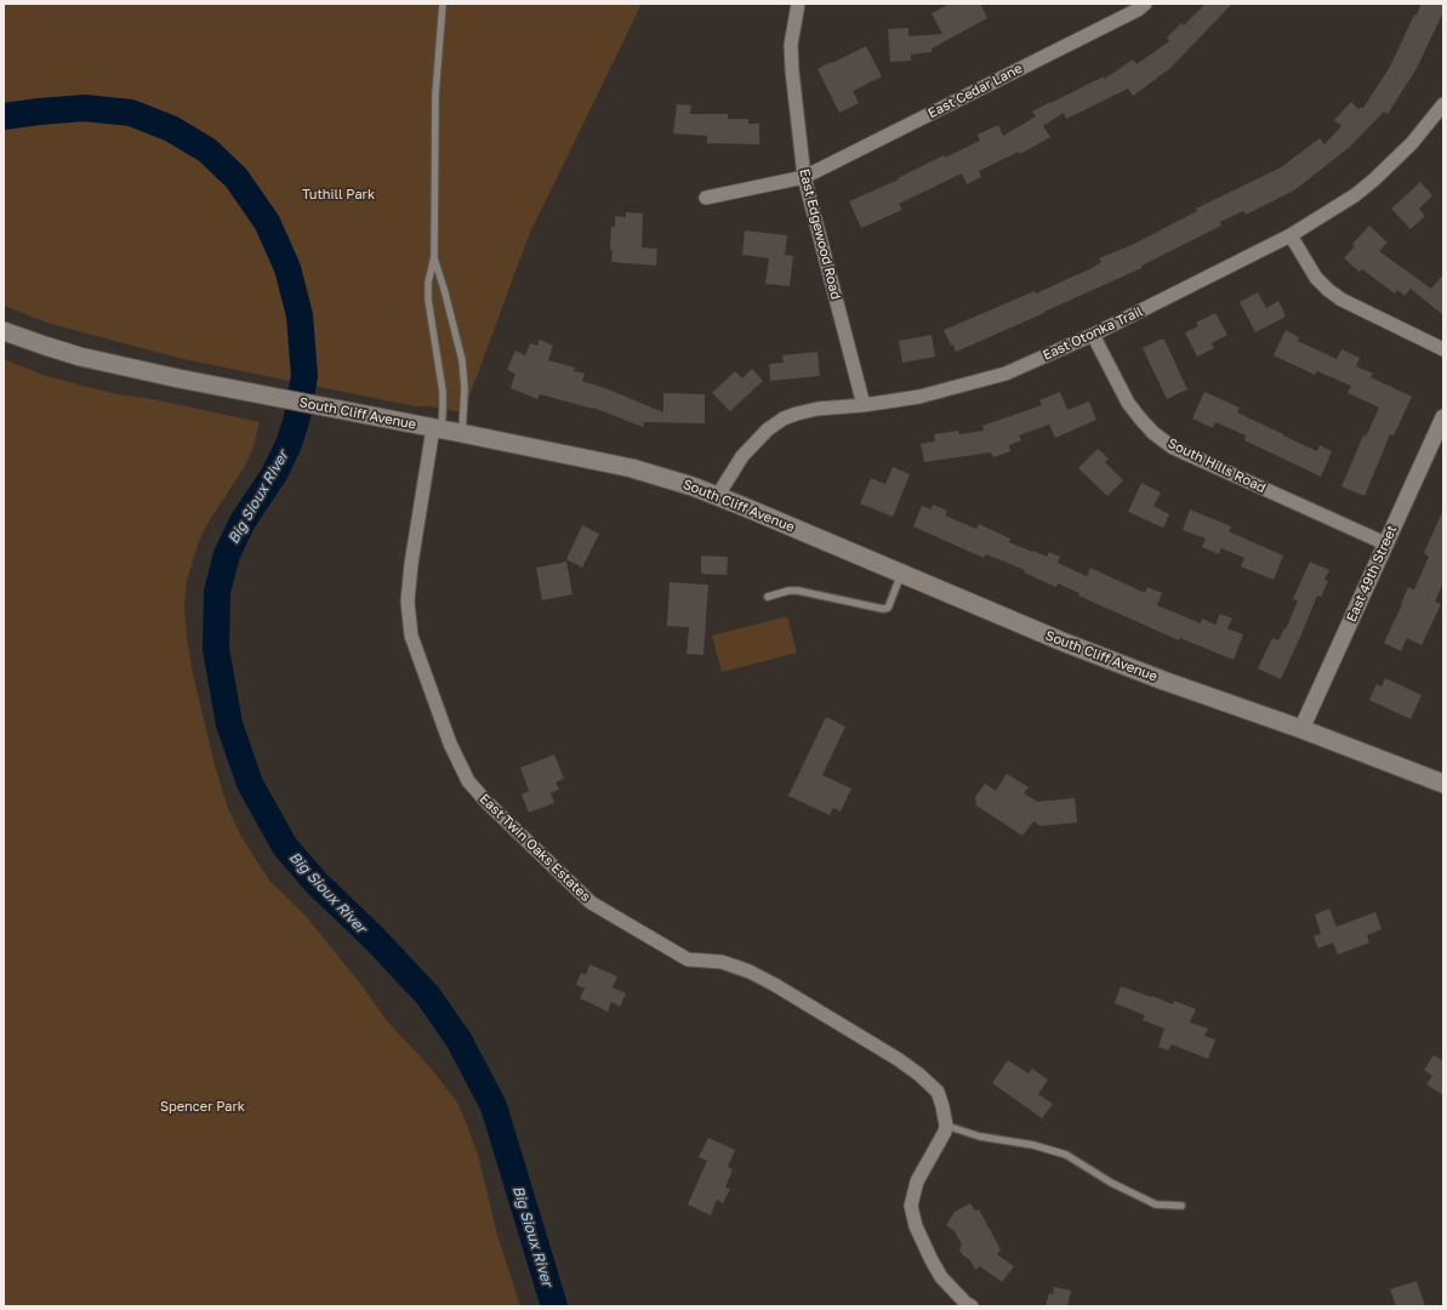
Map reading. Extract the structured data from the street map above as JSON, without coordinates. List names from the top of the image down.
{
  "streets": {
    "main road": ["South Cliff Avenue"],
    "street": [
      "East Cedar Lane",
      "East Edgewood Road",
      "East Otonka Trail",
      "South Hills Road",
      "East 49th Street",
      "East Twin Oaks Estates"
    ]
  },
  "crossings": [
    ["East Cedar Lane", "East Edgewood Road"],
    ["East Edgewood Road", "East Otonka Trail"],
    ["East Otonka Trail", "South Cliff Avenue"],
    ["East Otonka Trail", "South Hills Road"],
    ["South Cliff Avenue", "East 49th Street"],
    ["South Cliff Avenue", "East Twin Oaks Estates"],
    ["South Hills Road", "East 49th Street"]
  ],
  "water": ["Big Sioux River"],
  "parks": ["Tuthill Park", "Spencer Park"]
}
